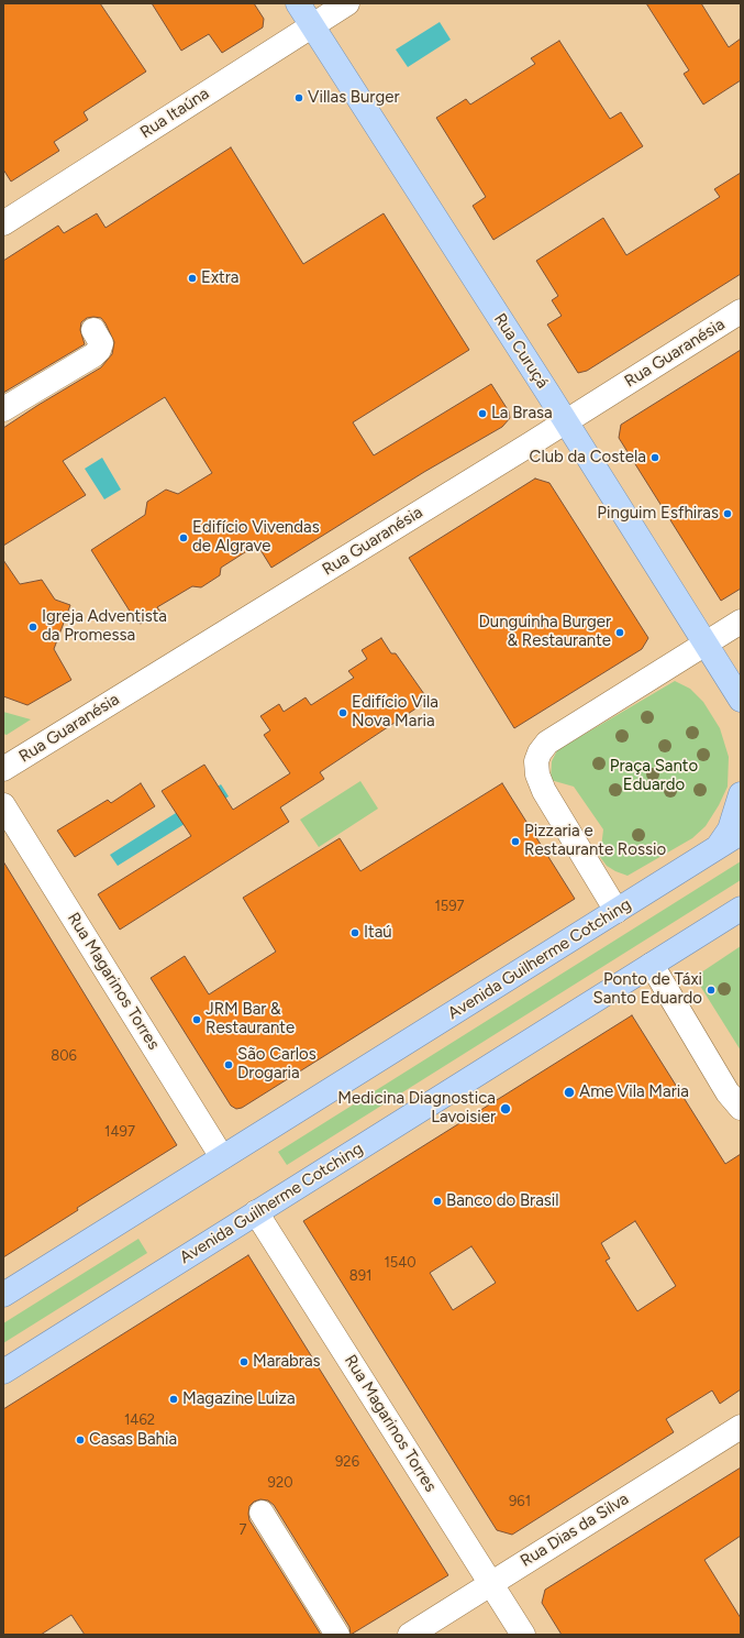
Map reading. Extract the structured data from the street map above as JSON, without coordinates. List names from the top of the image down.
{
  "streets": {
    "main road": ["Rua Curuçá", "Avenida Guilherme Cotching"],
    "street": [
      "Rua Itaúna",
      "Rua Guaranésia",
      "Rua Magarinos Torres",
      "Rua Dias da Silva"
    ]
  },
  "crossings": [
    ["Rua Itaúna", "Rua Curuçá"],
    ["Rua Curuçá", "Rua Guaranésia"],
    ["Avenida Guilherme Cotching", "Rua Magarinos Torres"],
    ["Rua Magarinos Torres", "Rua Dias da Silva"]
  ],
  "parks": ["Praça Santo Eduardo"],
  "places": [
    "Villas Burger",
    "Extra",
    "La Brasa",
    "Club da Costela",
    "Pinguim Esfhiras",
    "Edifício Vivendas de Algrave",
    "Igreja Adventista da Promessa",
    "Dunguinha Burger & Restaurante",
    "Edifício Vila Nova Maria",
    "Pizzaria e Restaurante Rossio",
    "Itaú",
    "Ponto de Táxi Santo Eduardo",
    "JRM Bar & Restaurante",
    "São Carlos Drogaria",
    "Ame Vila Maria",
    "Medicina Diagnostica Lavoisier",
    "Banco do Brasil",
    "Marabras",
    "Magazine Luiza",
    "Casas Bahia"
  ],
  "house_numbers": [
    "1597",
    "806",
    "1497",
    "1540",
    "891",
    "1462",
    "926",
    "920",
    "961",
    "7"
  ]
}
